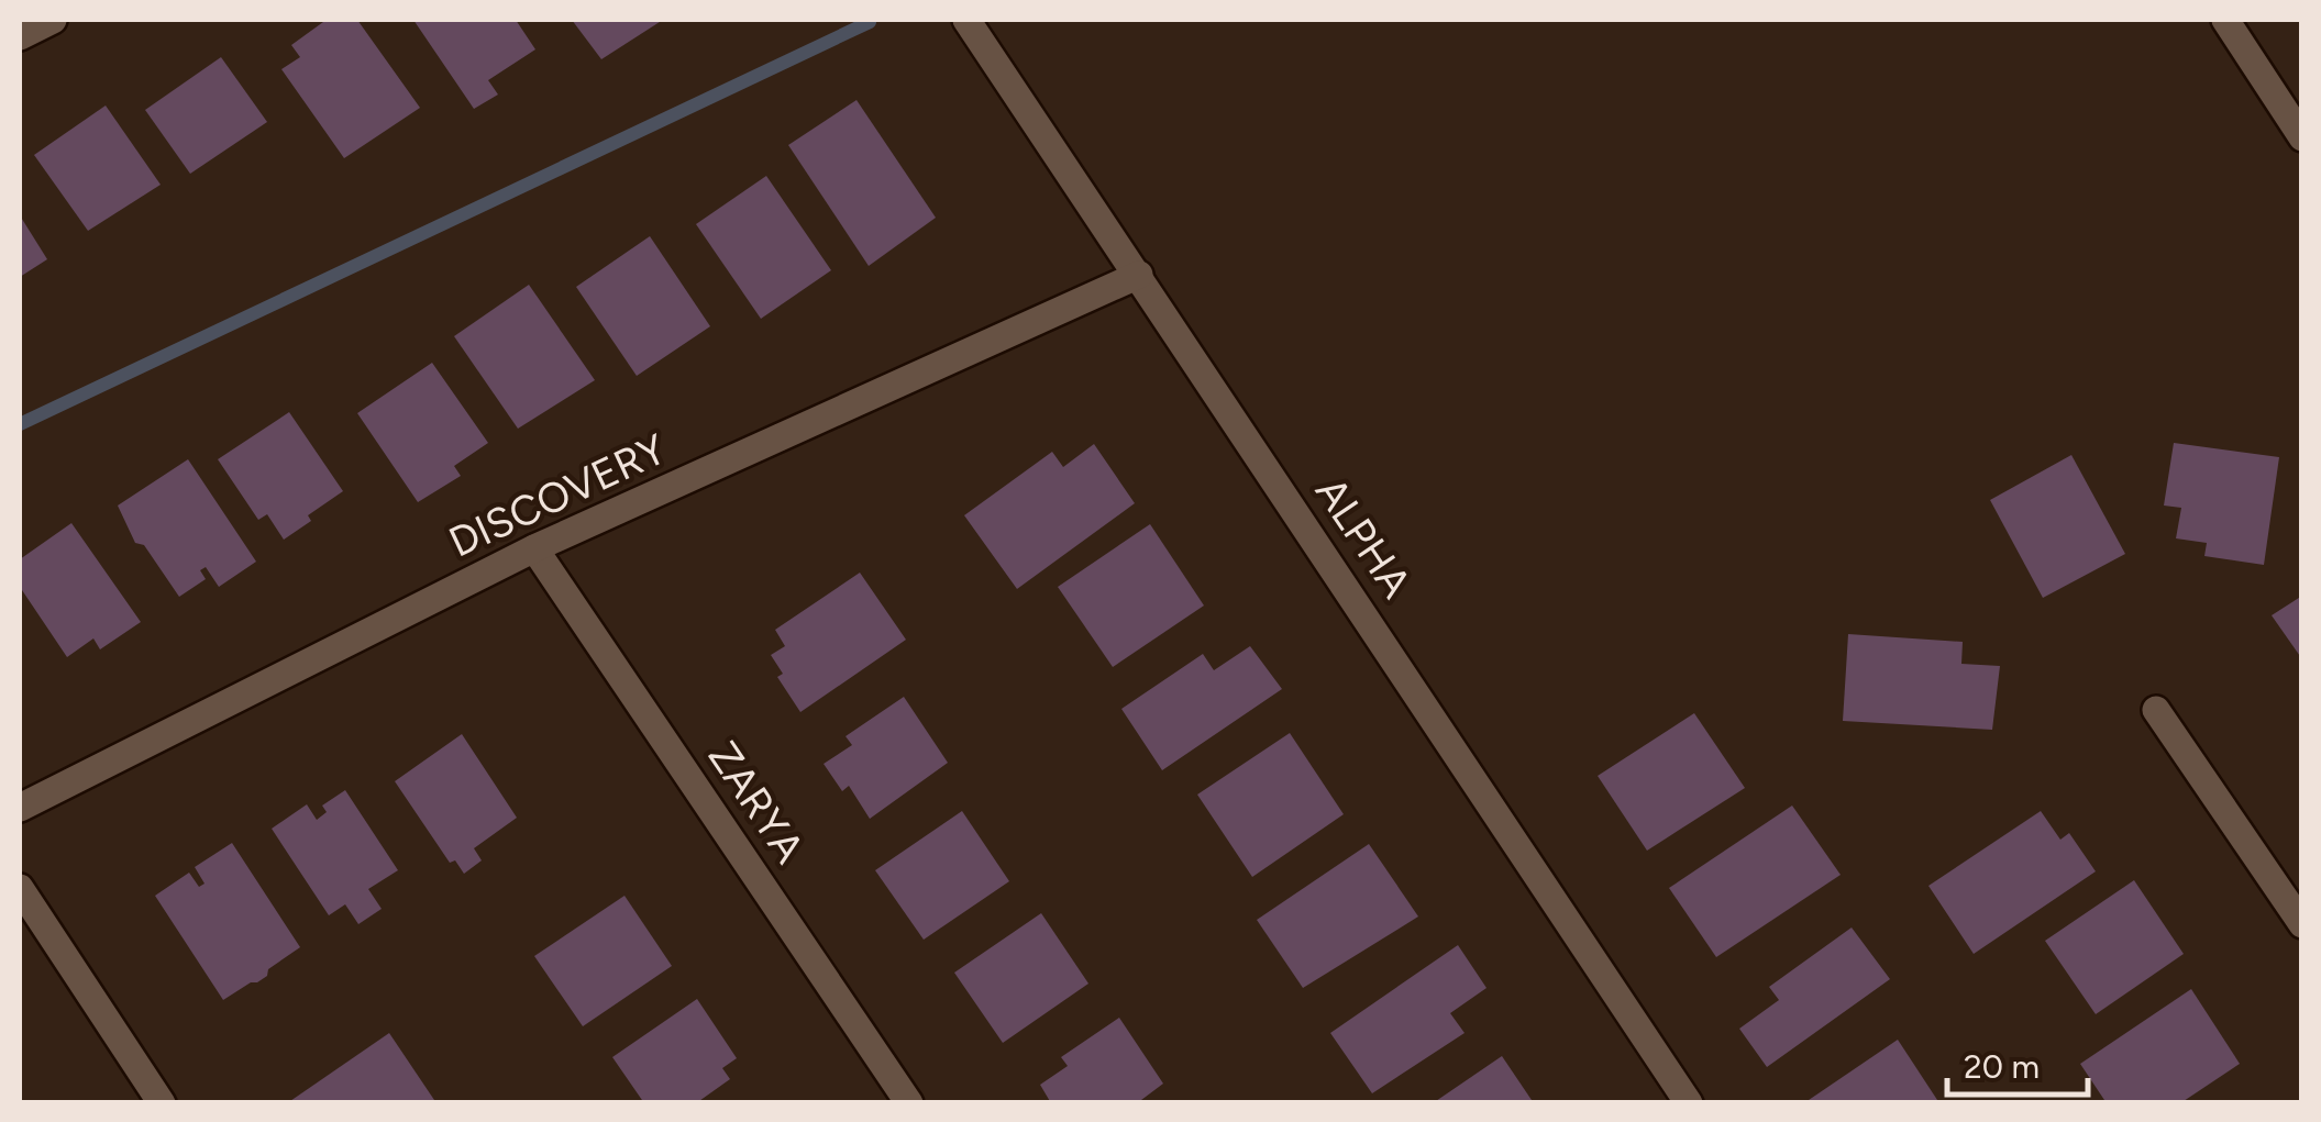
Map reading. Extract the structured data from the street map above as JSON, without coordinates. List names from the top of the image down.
{
  "streets": {
    "street": ["DISCOVERY", "ALPHA", "ZARYA"]
  },
  "crossings": [
    ["DISCOVERY", "ALPHA"],
    ["DISCOVERY", "ZARYA"]
  ],
  "scale_bar": "20 m"
}
